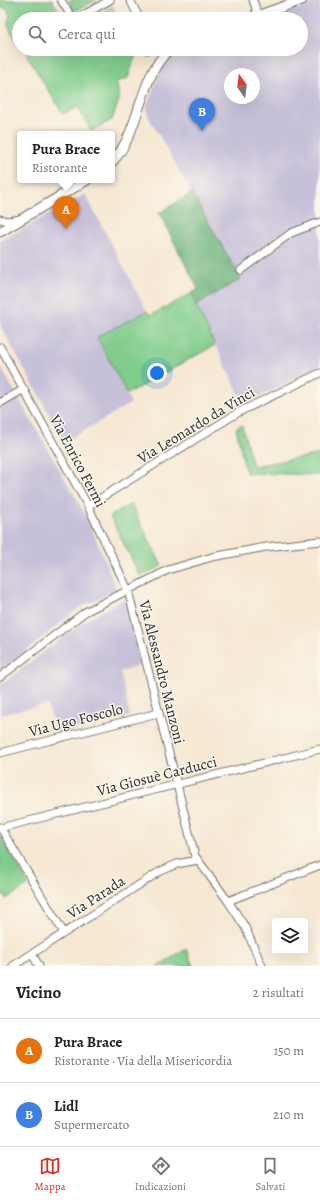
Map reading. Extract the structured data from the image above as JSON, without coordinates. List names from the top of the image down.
{
  "streets": {
    "street": [
      "Via Leonardo da Vinci",
      "Via Enrico Fermi",
      "Via Alessandro Manzoni",
      "Via Ugo Foscolo",
      "Via Giosuè Carducci",
      "Via Parada"
    ]
  },
  "crossings": [
    ["Via Leonardo da Vinci", "Via Enrico Fermi"],
    ["Via Enrico Fermi", "Via Alessandro Manzoni"],
    ["Via Alessandro Manzoni", "Via Ugo Foscolo"],
    ["Via Alessandro Manzoni", "Via Giosuè Carducci"],
    ["Via Alessandro Manzoni", "Via Parada"]
  ],
  "north": "top",
  "page": {
    "search": "Cerca qui",
    "pins": ["B", "A"],
    "popup": ["Pura Brace", "Ristorante"],
    "heading": ["Vicino", "2 risultati"],
    "list": [
      {
        "mark": "A",
        "name": "Pura Brace",
        "note": "Ristorante · Via della Misericordia",
        "value": "150 m"
      },
      {
        "mark": "B",
        "name": "Lidl",
        "note": "Supermercato",
        "value": "210 m"
      }
    ],
    "nav": ["Mappa", "Indicazioni", "Salvati"]
  }
}
